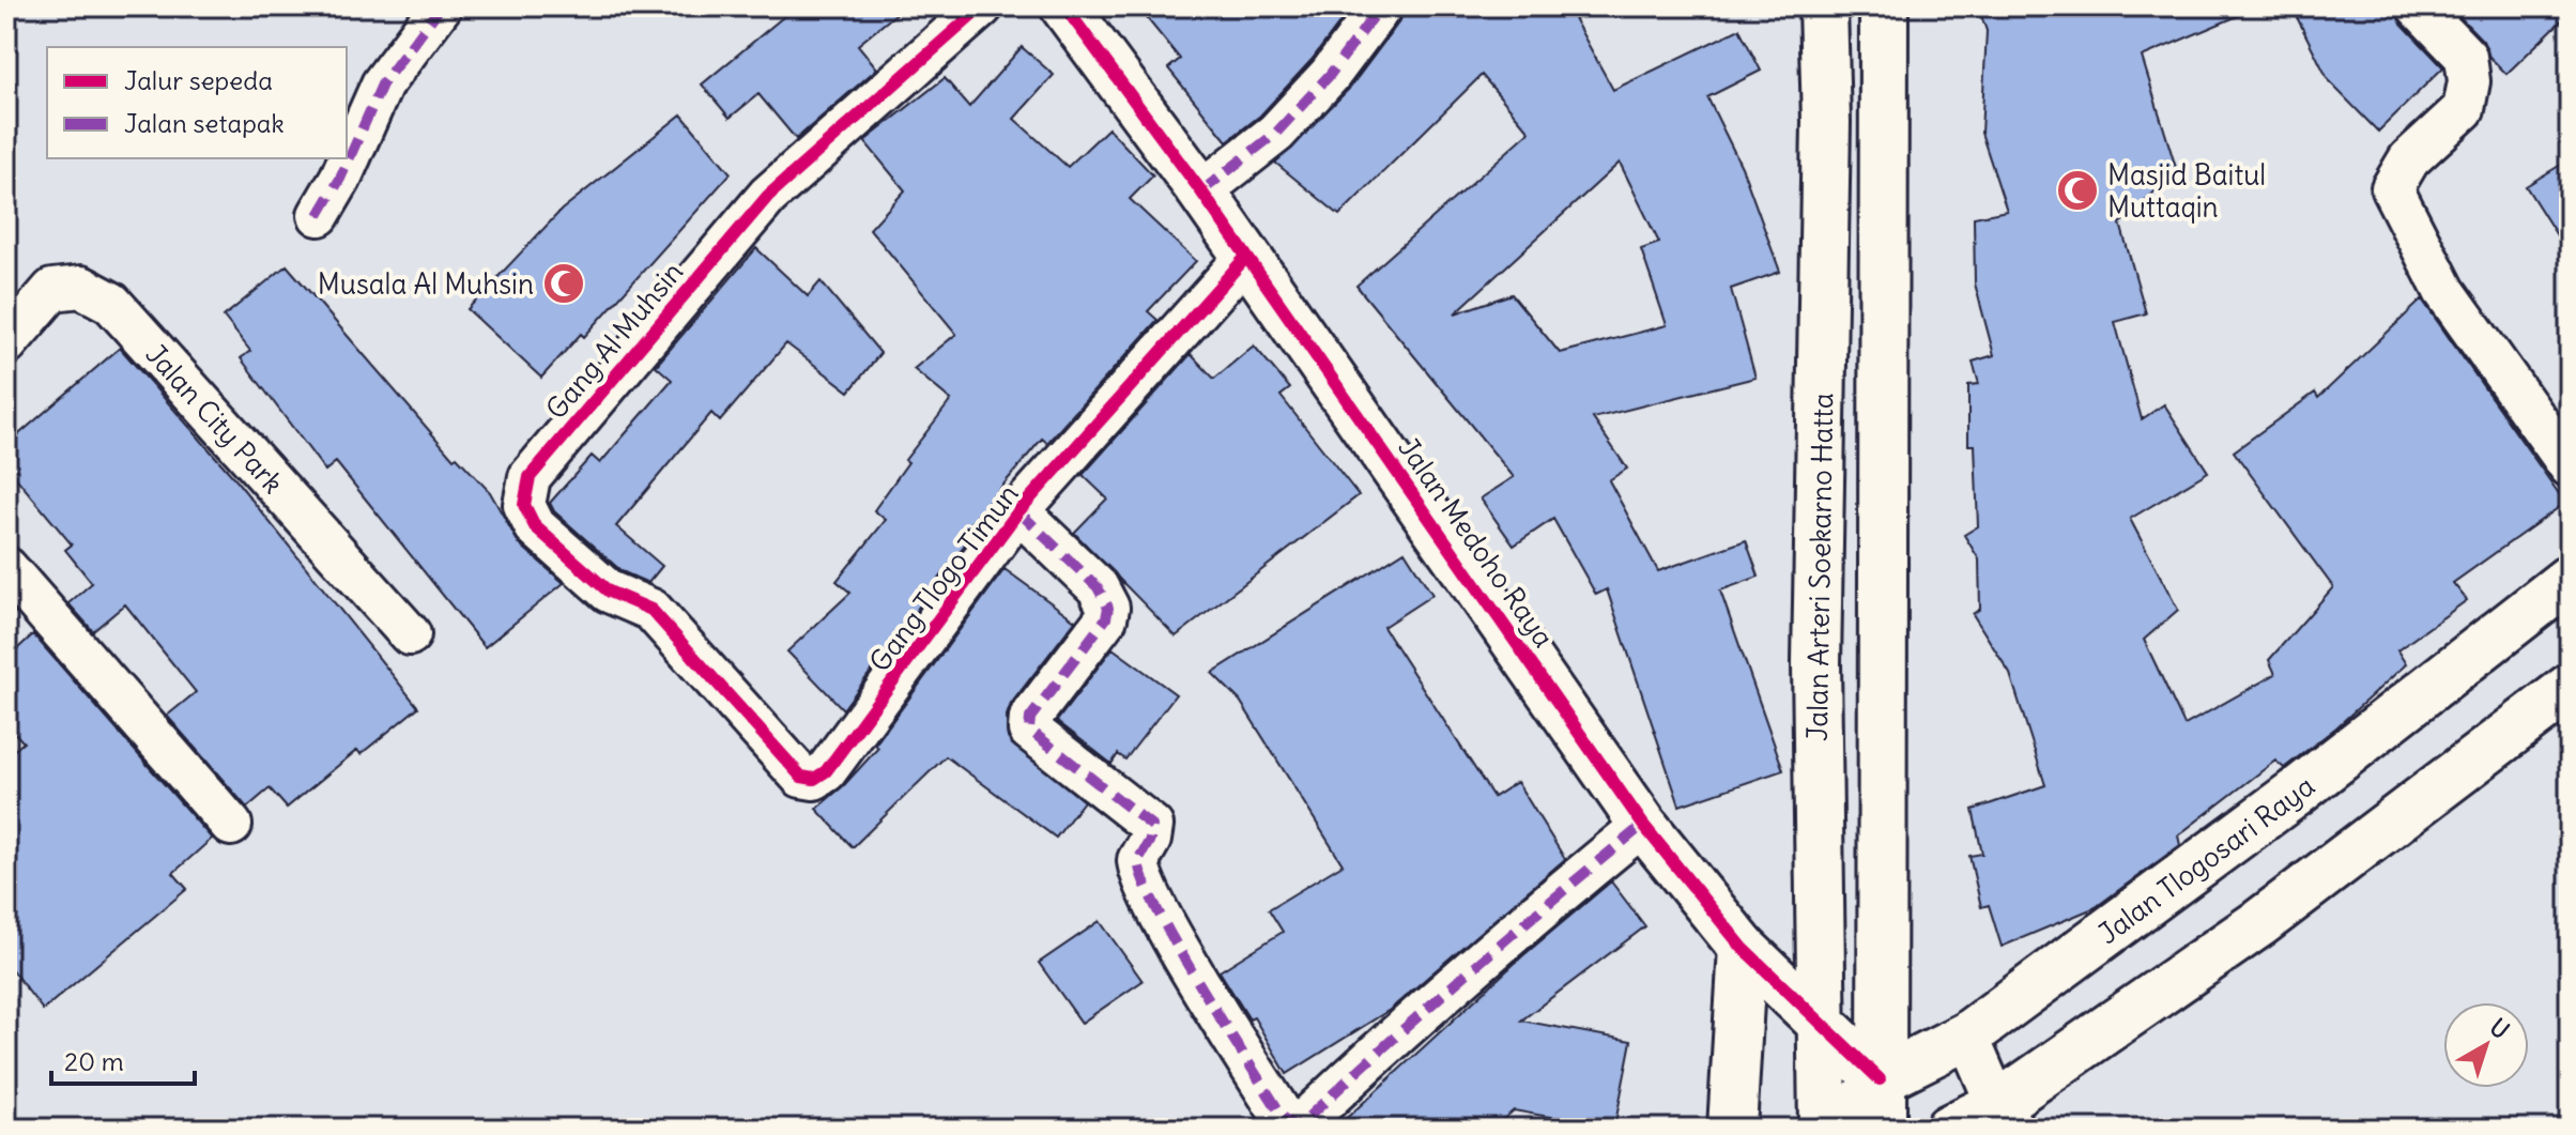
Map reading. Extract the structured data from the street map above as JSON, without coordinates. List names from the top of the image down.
{
  "streets": {
    "street": [
      "Gang Al Muhsin",
      "Jalan City Park",
      "Jalan Medoho Raya",
      "Jalan Arteri Soekarno Hatta",
      "Gang Tlogo Timun",
      "Jalan Tlogosari Raya"
    ]
  },
  "crossings": [
    ["Gang Al Muhsin", "Gang Tlogo Timun"],
    ["Jalan Medoho Raya", "Jalan Arteri Soekarno Hatta"],
    ["Jalan Medoho Raya", "Gang Tlogo Timun"],
    ["Jalan Medoho Raya", "Jalan Tlogosari Raya"]
  ],
  "places": {
    "mosque": ["Masjid Baitul Muttaqin", "Musala Al Muhsin"]
  },
  "legend": ["Jalur sepeda", "Jalan setapak"],
  "scale_bar": "20 m",
  "north": "top right"
}
